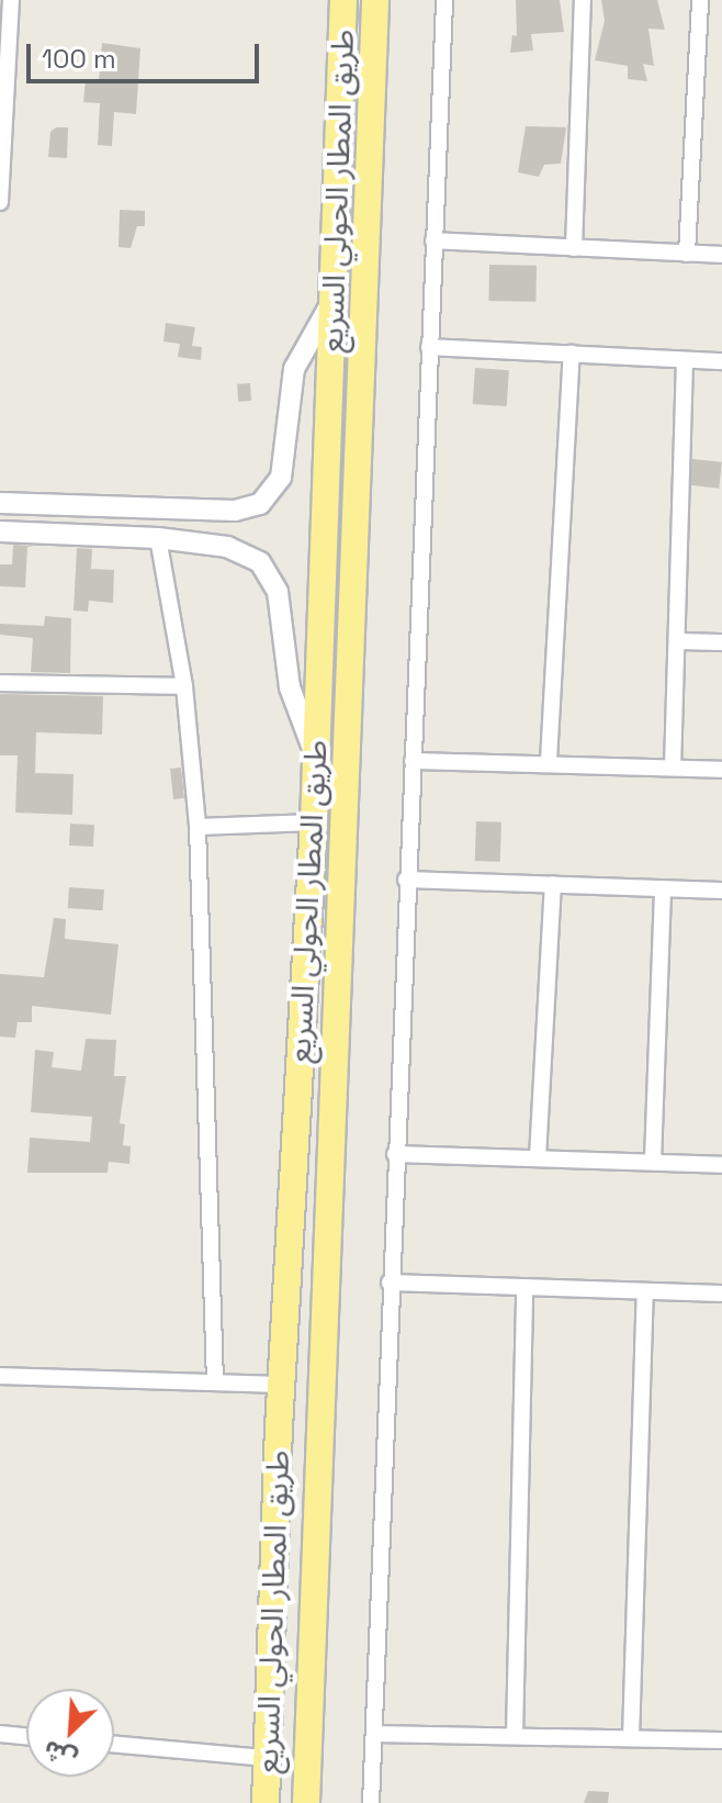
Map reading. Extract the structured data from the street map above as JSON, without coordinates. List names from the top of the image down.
{
  "streets": {
    "highway": ["طريق المطار الحولي السريع"]
  },
  "scale_bar": "100 m",
  "north": "bottom left"
}
